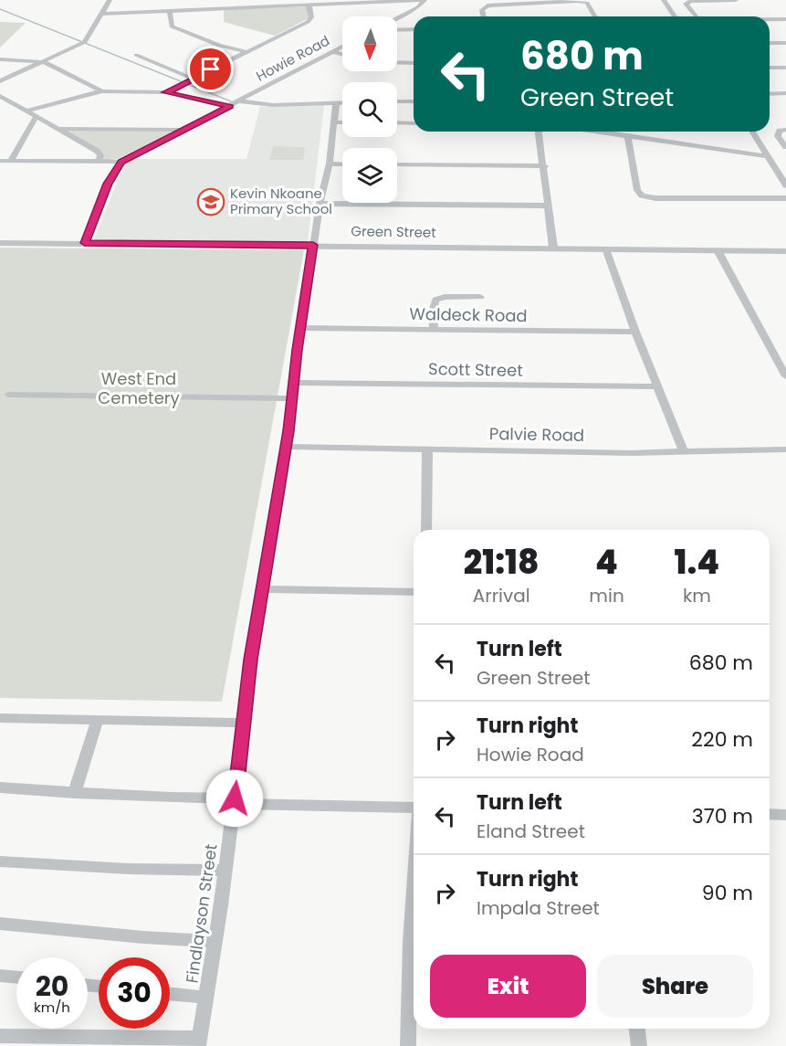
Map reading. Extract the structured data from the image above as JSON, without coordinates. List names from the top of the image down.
{
  "streets": {
    "street": [
      "Howie Road",
      "Green Street",
      "Waldeck Road",
      "Scott Street",
      "Palvie Road",
      "Findlayson Street"
    ]
  },
  "crossings": [
    ["Green Street", "Findlayson Street"],
    ["Waldeck Road", "Findlayson Street"],
    ["Scott Street", "Findlayson Street"],
    ["Palvie Road", "Findlayson Street"]
  ],
  "parks": ["West End Cemetery"],
  "places": {
    "school or university": ["Kevin Nkoane Primary School"]
  },
  "north": "bottom",
  "page": {
    "turn": ["680 m", "Green Street"],
    "eta": [
      "21:18",
      "Arrival",
      "4",
      "min",
      "1.4",
      "km"
    ],
    "list": [
      {
        "name": "Turn left",
        "note": "Green Street",
        "value": "680 m"
      },
      {
        "name": "Turn right",
        "note": "Howie Road",
        "value": "220 m"
      },
      {
        "name": "Turn left",
        "note": "Eland Street",
        "value": "370 m"
      },
      {
        "name": "Turn right",
        "note": "Impala Street",
        "value": "90 m"
      }
    ],
    "buttons": ["Exit", "Share"],
    "speed": "20 km/h",
    "limit": "30"
  }
}
